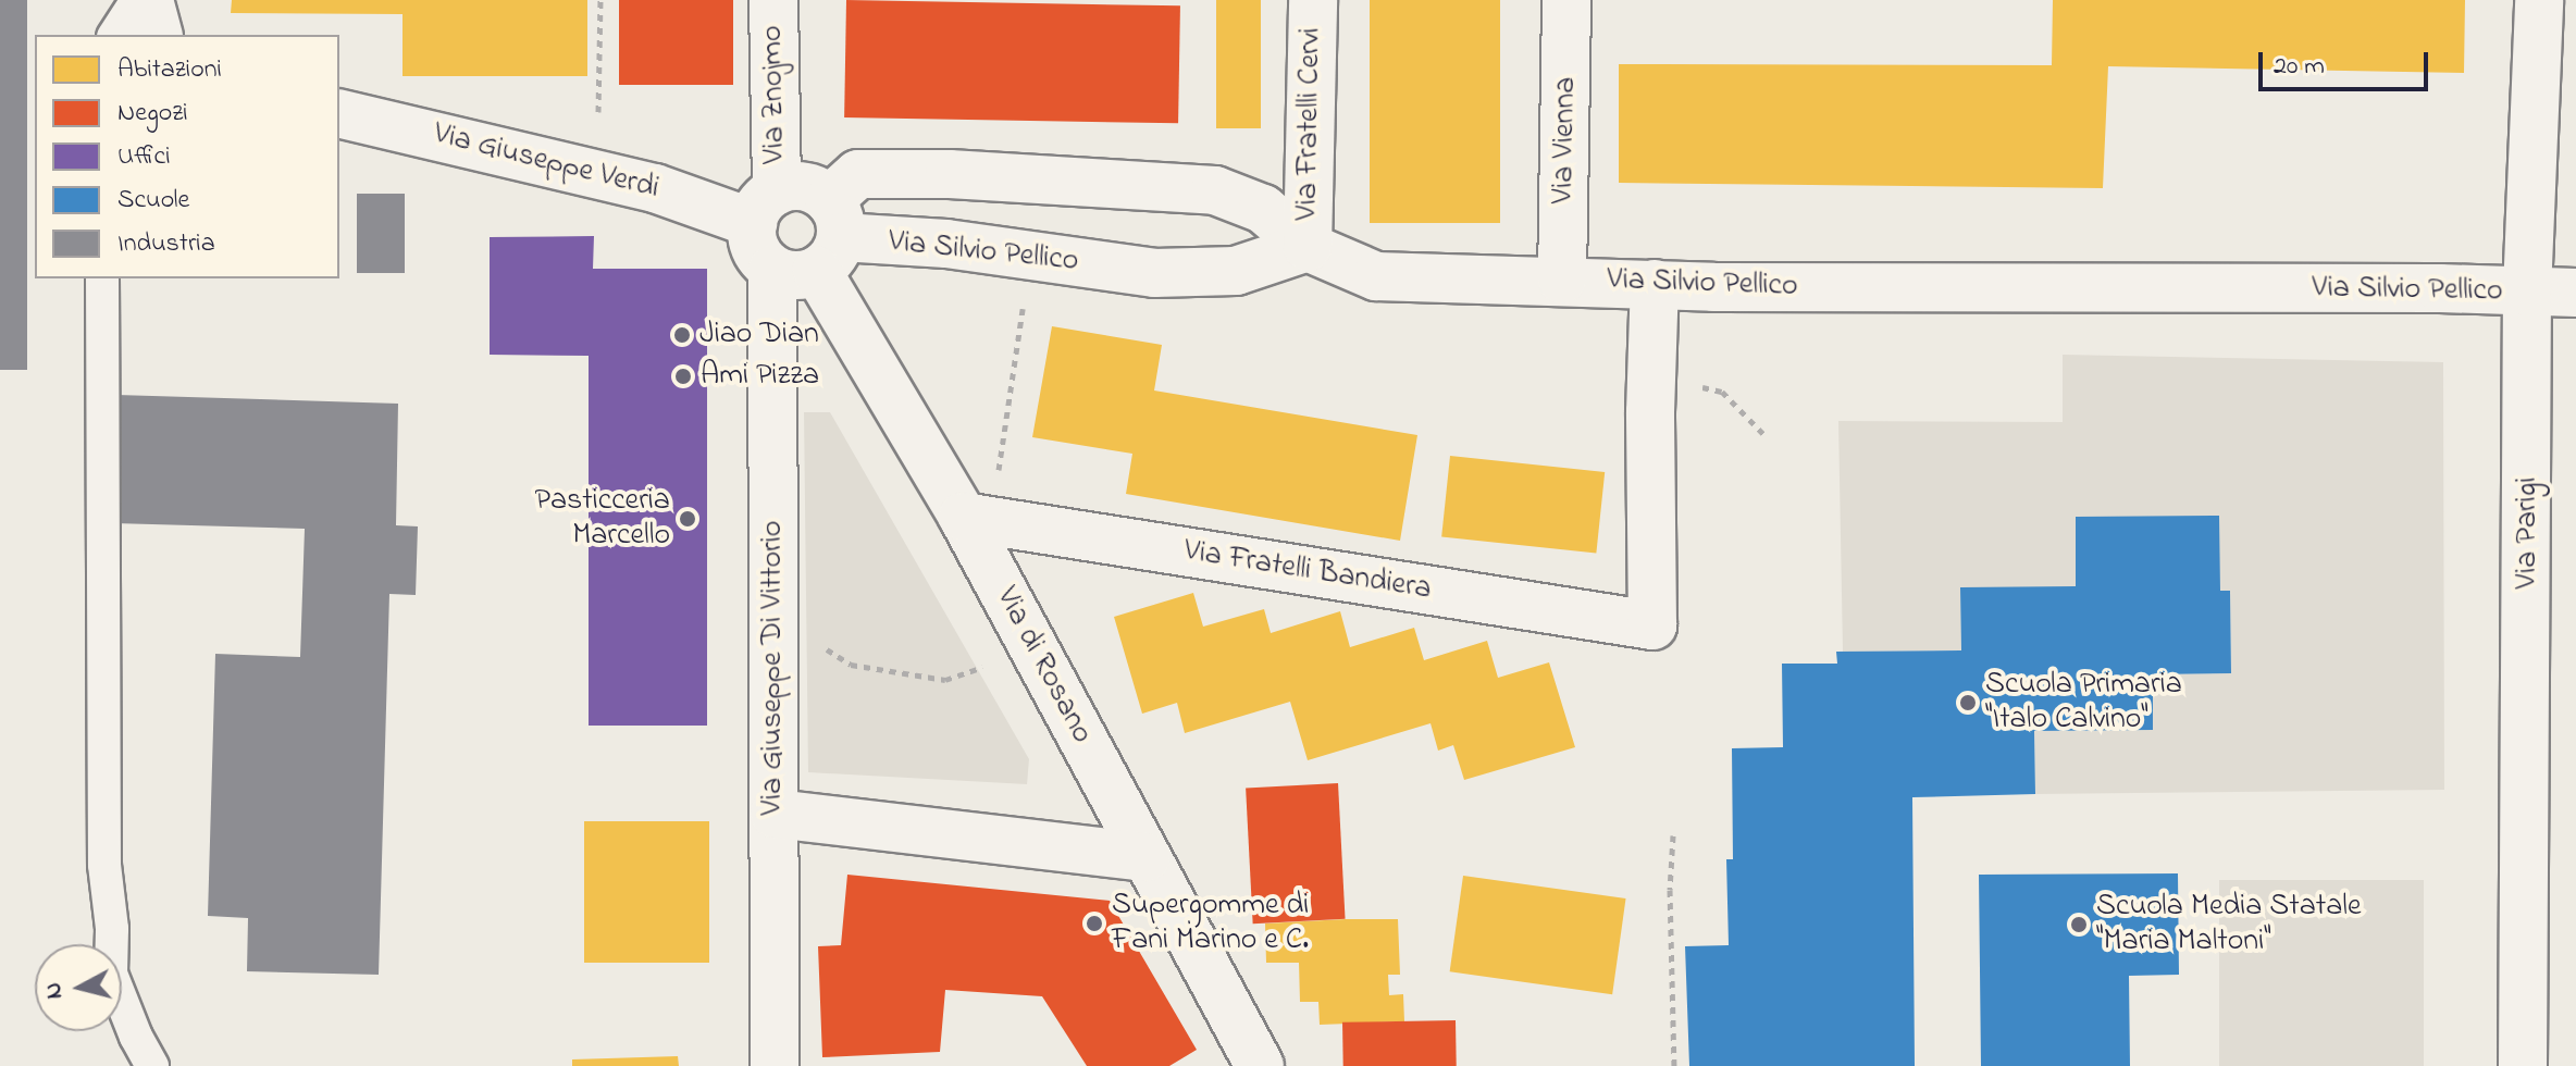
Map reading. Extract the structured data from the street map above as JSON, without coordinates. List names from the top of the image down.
{
  "streets": {
    "street": [
      "Via Znojmo",
      "Via Fratelli Cervi",
      "Via Vienna",
      "Via Giuseppe Verdi",
      "Via Silvio Pellico",
      "Via Parigi",
      "Via Fratelli Bandiera",
      "Via di Rosano",
      "Via Giuseppe Di Vittorio"
    ]
  },
  "crossings": [
    ["Via Znojmo", "Via Giuseppe Verdi"],
    ["Via Znojmo", "Via Silvio Pellico"],
    ["Via Znojmo", "Via di Rosano"],
    ["Via Znojmo", "Via Giuseppe Di Vittorio"],
    ["Via Fratelli Cervi", "Via Silvio Pellico"],
    ["Via Vienna", "Via Silvio Pellico"],
    ["Via Giuseppe Verdi", "Via Silvio Pellico"],
    ["Via Giuseppe Verdi", "Via di Rosano"],
    ["Via Giuseppe Verdi", "Via Giuseppe Di Vittorio"],
    ["Via Silvio Pellico", "Via Parigi"],
    ["Via Silvio Pellico", "Via Fratelli Bandiera"],
    ["Via Silvio Pellico", "Via di Rosano"],
    ["Via Silvio Pellico", "Via Giuseppe Di Vittorio"],
    ["Via Fratelli Bandiera", "Via di Rosano"],
    ["Via di Rosano", "Via Giuseppe Di Vittorio"]
  ],
  "places": [
    "Jiao Dian",
    "Ami Pizza",
    "Pasticceria Marcello",
    "Scuola Primaria \"Italo Calvino\"",
    "Supergomme di Fani Marino e C.",
    "Scuola Media Statale \"Maria Maltoni\""
  ],
  "legend": [
    "Abitazioni",
    "Negozi",
    "Uffici",
    "Scuole",
    "Industria"
  ],
  "scale_bar": "20 m",
  "north": "left"
}
